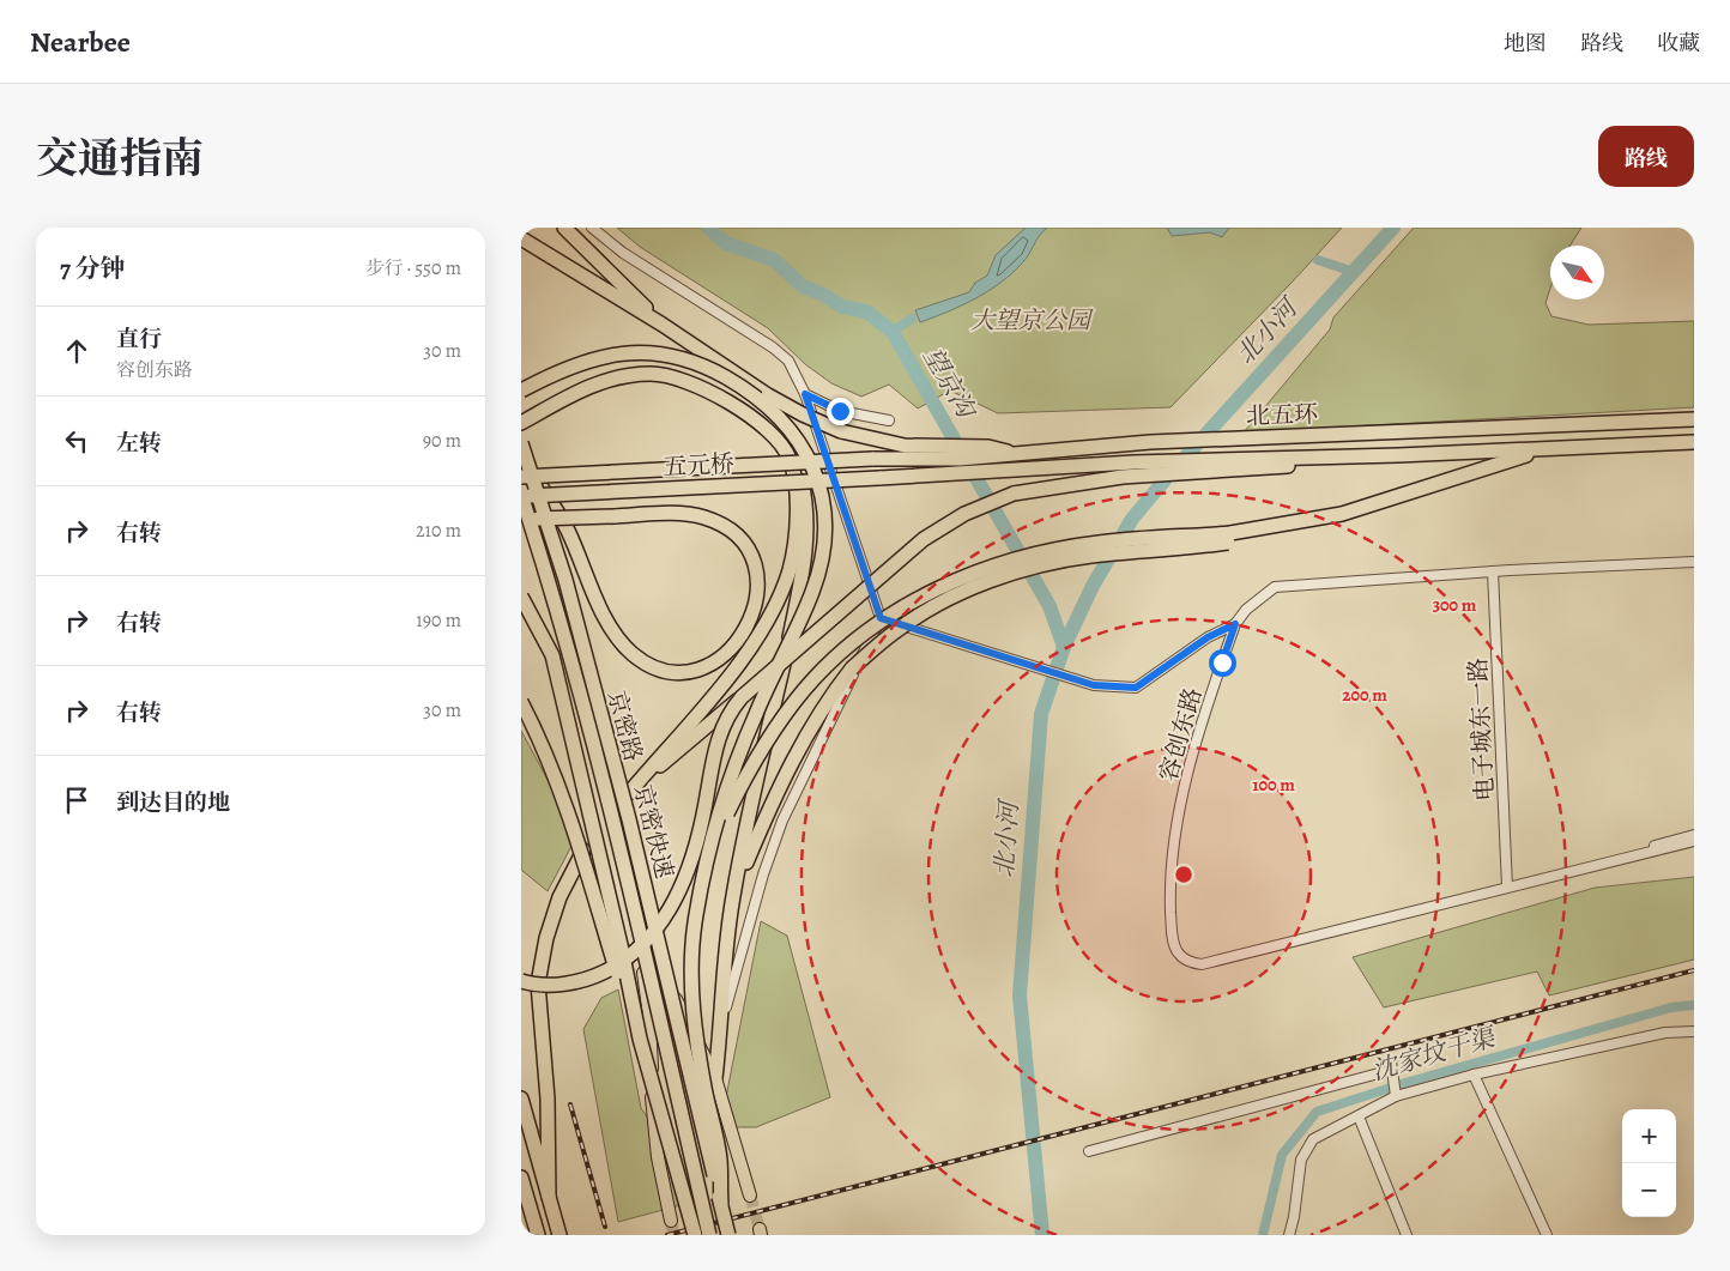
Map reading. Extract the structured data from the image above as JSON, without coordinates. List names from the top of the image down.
{
  "streets": {
    "highway": ["北五环", "五元桥", "京密快速"],
    "main road": ["京密路"],
    "street": ["电子城东一路", "容创东路"]
  },
  "crossings": [
    ["北五环", "五元桥"],
    ["五元桥", "京密快速"],
    ["电子城东一路", "容创东路"]
  ],
  "water": ["北小河", "望京沟", "沈家坟干渠"],
  "parks": ["大望京公园"],
  "north": "bottom right",
  "page": {
    "header": "Nearbee",
    "nav": ["地图", "路线", "收藏"],
    "title": "交通指南",
    "buttons": "路线",
    "heading": ["7 分钟", "步行 · 550 m"],
    "list": [
      ["直行", "容创东路", "30 m"],
      ["左转", "90 m"],
      ["右转", "210 m"],
      ["右转", "190 m"],
      ["右转", "30 m"],
      "到达目的地"
    ],
    "map_buttons": ["+", "−"]
  },
  "rings": ["300 m", "200 m", "100 m"]
}
